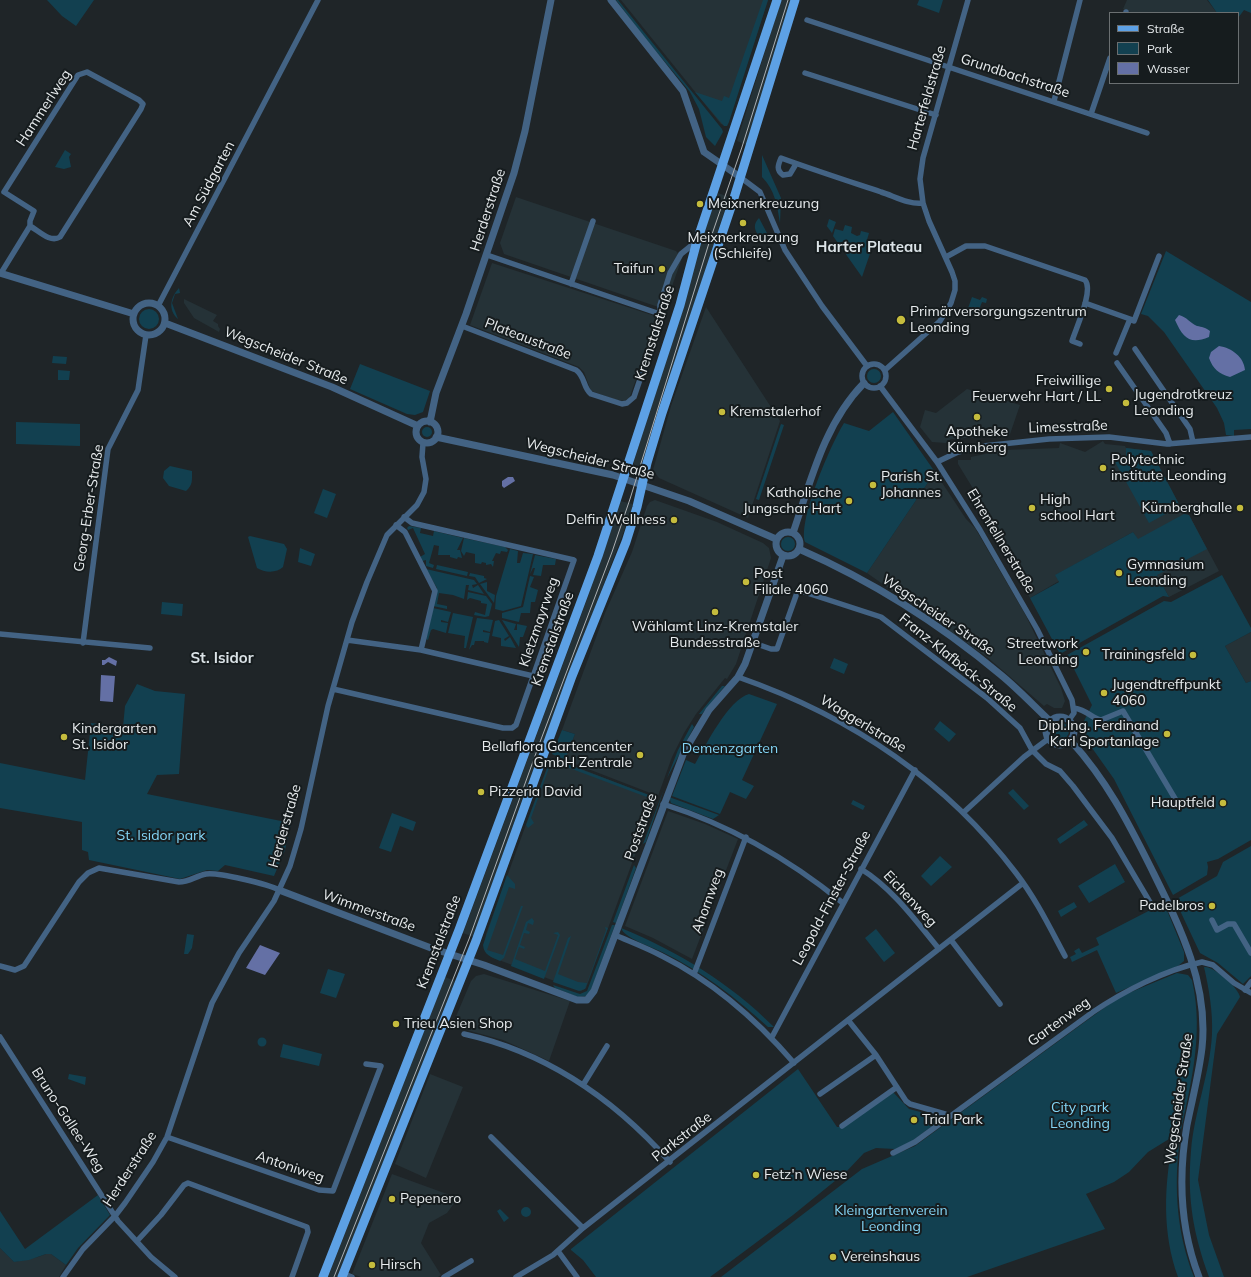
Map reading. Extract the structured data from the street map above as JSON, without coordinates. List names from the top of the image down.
{
  "streets": {
    "main road": ["Kremstalstraße"],
    "street": [
      "Grundbachstraße",
      "Harterfeldstraße",
      "Hammerlweg",
      "Am Südgarten",
      "Herderstraße",
      "Plateaustraße",
      "Wegscheider Straße",
      "Limesstraße",
      "Georg-Erber-Straße",
      "Ehrenfellnerstraße",
      "Kletzmayrweg",
      "Franz-Klafböck-Straße",
      "Waggerlstraße",
      "Poststraße",
      "Leopold-Finster-Straße",
      "Eichenweg",
      "Ahornweg",
      "Wimmerstraße",
      "Gartenweg",
      "Bruno-Gallee-Weg",
      "Parkstraße",
      "Antoniweg"
    ]
  },
  "crossings": [
    ["Grundbachstraße", "Harterfeldstraße"],
    ["Harterfeldstraße", "Ehrenfellnerstraße"],
    ["Am Südgarten", "Wegscheider Straße"],
    ["Am Südgarten", "Georg-Erber-Straße"],
    ["Herderstraße", "Plateaustraße"],
    ["Herderstraße", "Wegscheider Straße"],
    ["Herderstraße", "Kletzmayrweg"],
    ["Herderstraße", "Wimmerstraße"],
    ["Herderstraße", "Bruno-Gallee-Weg"],
    ["Herderstraße", "Antoniweg"],
    ["Kremstalstraße", "Plateaustraße"],
    ["Kremstalstraße", "Wegscheider Straße"],
    ["Kremstalstraße", "Wimmerstraße"],
    ["Wegscheider Straße", "Georg-Erber-Straße"],
    ["Wegscheider Straße", "Poststraße"],
    ["Wegscheider Straße", "Gartenweg"],
    ["Limesstraße", "Ehrenfellnerstraße"],
    ["Franz-Klafböck-Straße", "Poststraße"],
    ["Waggerlstraße", "Poststraße"],
    ["Waggerlstraße", "Leopold-Finster-Straße"],
    ["Poststraße", "Wimmerstraße"],
    ["Leopold-Finster-Straße", "Eichenweg"]
  ],
  "districts": ["Harter Plateau", "St. Isidor"],
  "parks": [
    "Demenzgarten",
    "St. Isidor park",
    "City park Leonding",
    "Kleingartenverein Leonding"
  ],
  "places": [
    "Meixnerkreuzung",
    "Meixnerkreuzung (Schleife)",
    "Taifun",
    "Primärversorgungszentrum Leonding",
    "Freiwillige Feuerwehr Hart / LL",
    "Jugendrotkreuz Leonding",
    "Kremstalerhof",
    "Apotheke Kürnberg",
    "Polytechnic institute Leonding",
    "Parish St. Johannes",
    "Katholische Jungschar Hart",
    "High school Hart",
    "Kürnberghalle",
    "Delfin Wellness",
    "Gymnasium Leonding",
    "Post Filiale 4060",
    "Wählamt Linz-Kremstaler Bundesstraße",
    "Streetwork Leonding",
    "Trainingsfeld",
    "Jugendtreffpunkt 4060",
    "Dipl.Ing. Ferdinand Karl Sportanlage",
    "Kindergarten St. Isidor",
    "Bellaflora Gartencenter GmbH Zentrale",
    "Pizzeria David",
    "Hauptfeld",
    "Padelbros",
    "Trieu Asien Shop",
    "Trial Park",
    "Fetz'n Wiese",
    "Pepenero",
    "Vereinshaus",
    "Hirsch"
  ],
  "legend": ["Straße", "Park", "Wasser"]
}
